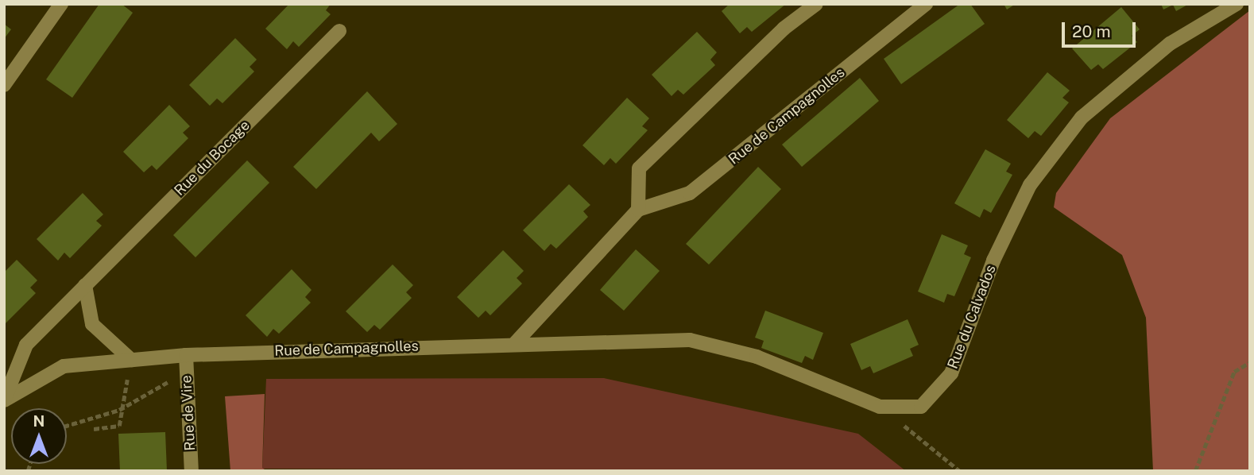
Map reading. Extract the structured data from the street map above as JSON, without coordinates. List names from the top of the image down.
{
  "streets": {
    "street": [
      "Rue de Campagnolles",
      "Rue du Bocage",
      "Rue du Calvados",
      "Rue de Vire"
    ]
  },
  "crossings": [
    ["Rue de Campagnolles", "Rue du Bocage"],
    ["Rue de Campagnolles", "Rue du Calvados"],
    ["Rue de Campagnolles", "Rue de Vire"]
  ],
  "scale_bar": "20 m",
  "north": "top"
}
